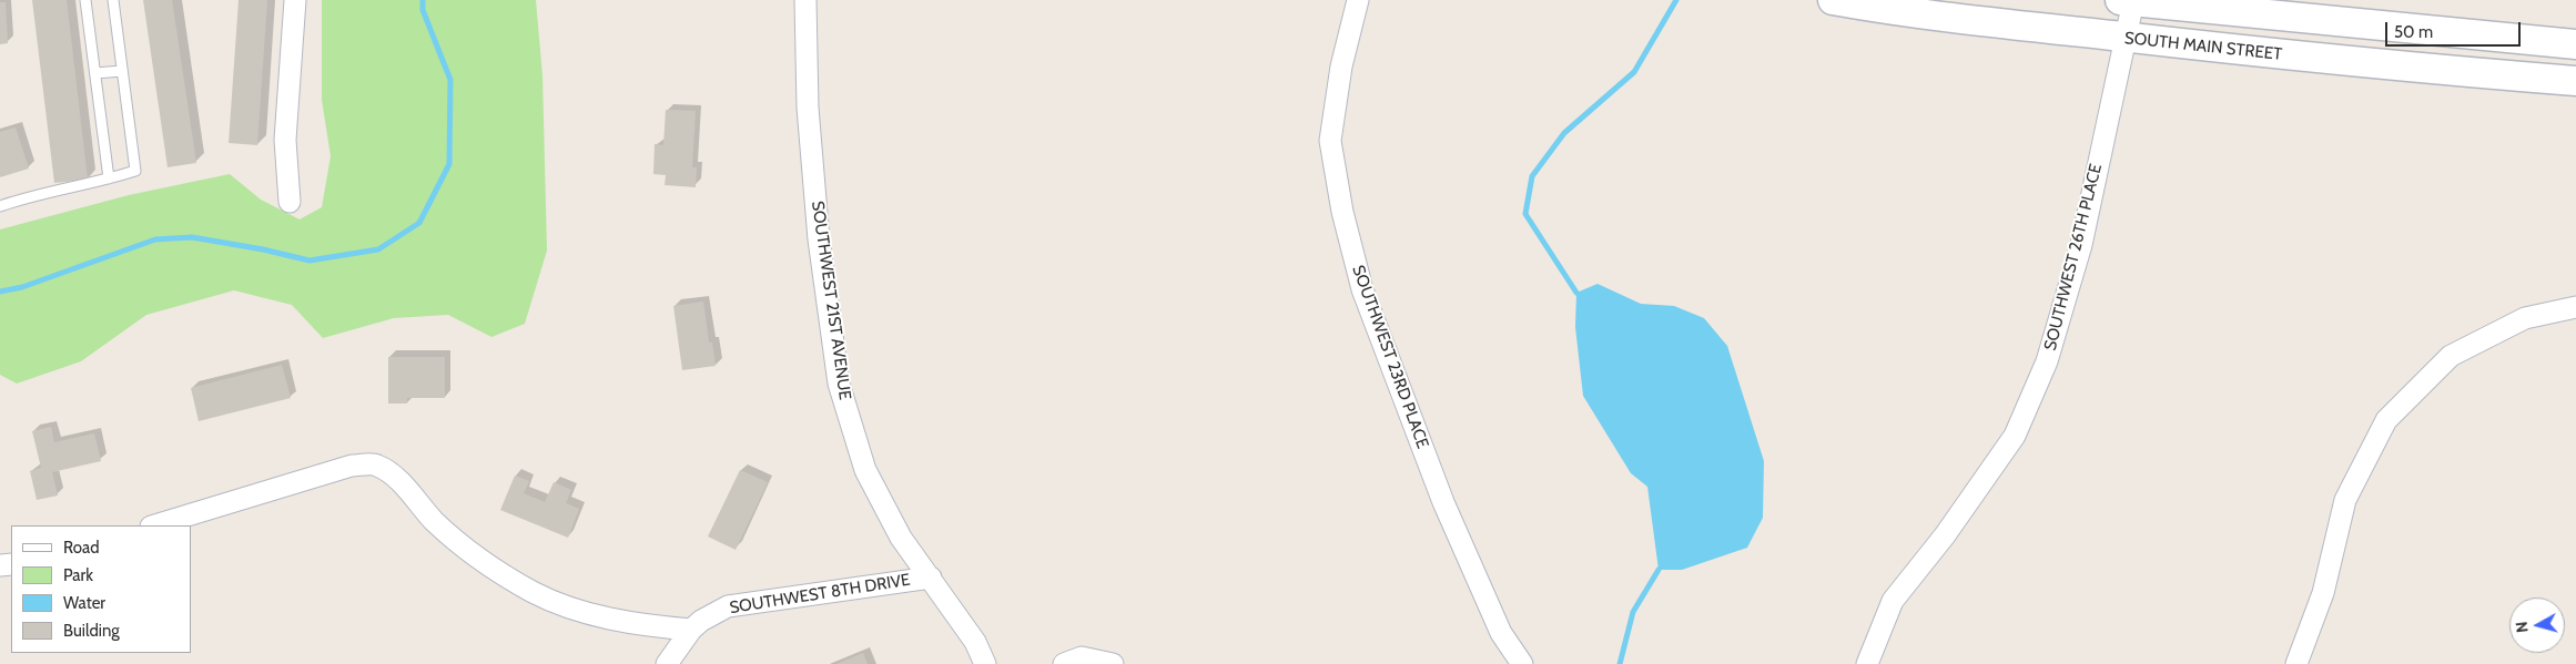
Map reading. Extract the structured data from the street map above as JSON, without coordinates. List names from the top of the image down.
{
  "streets": {
    "main road": ["SOUTH MAIN STREET"],
    "street": [
      "SOUTHWEST 26TH PLACE",
      "SOUTHWEST 21ST AVENUE",
      "SOUTHWEST 23RD PLACE",
      "SOUTHWEST 8TH DRIVE"
    ]
  },
  "crossings": [
    ["SOUTH MAIN STREET", "SOUTHWEST 26TH PLACE"],
    ["SOUTHWEST 21ST AVENUE", "SOUTHWEST 8TH DRIVE"]
  ],
  "legend": [
    "Road",
    "Park",
    "Water",
    "Building"
  ],
  "scale_bar": "50 m",
  "north": "left"
}
